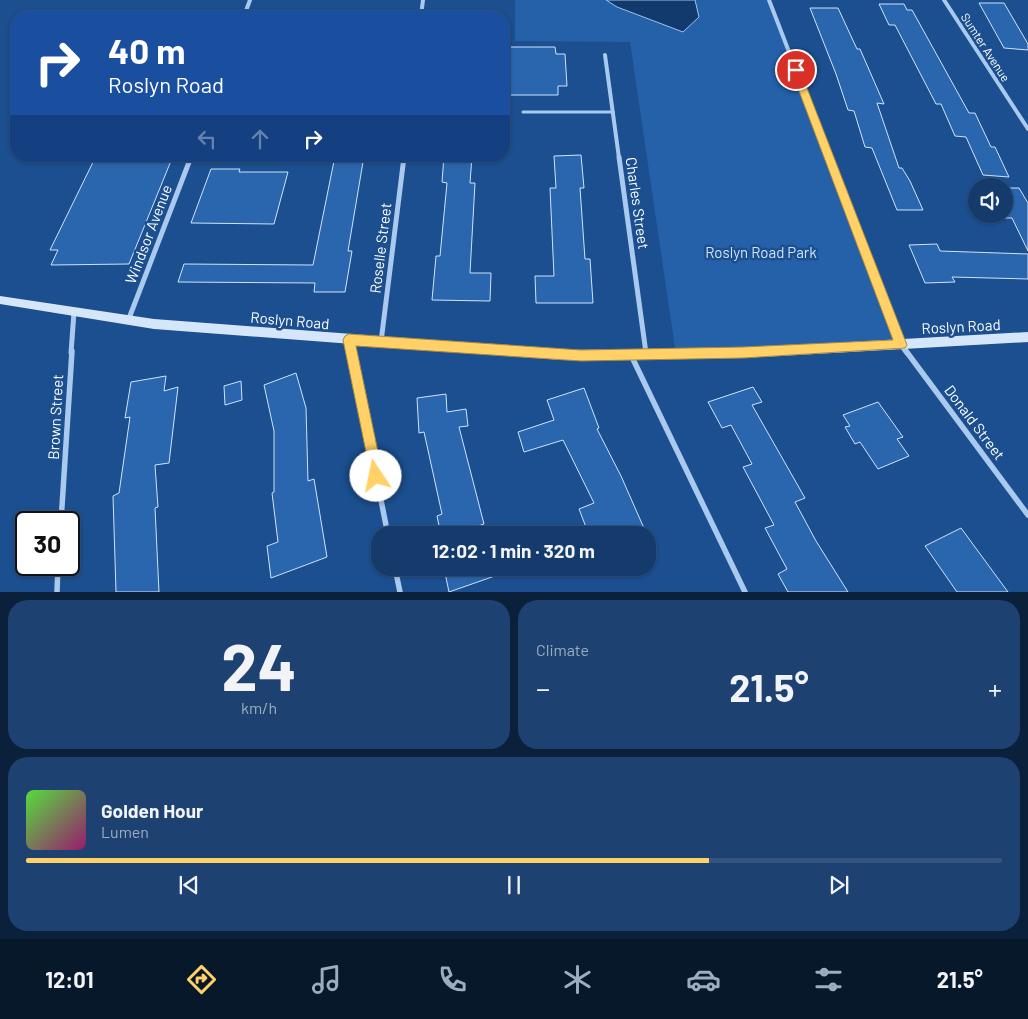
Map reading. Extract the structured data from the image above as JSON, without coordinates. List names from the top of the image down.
{
  "streets": {
    "main road": ["Roslyn Road"],
    "street": [
      "Sumter Avenue",
      "Charles Street",
      "Windsor Avenue",
      "Roselle Street",
      "Brown Street",
      "Donald Street"
    ]
  },
  "crossings": [
    ["Charles Street", "Roslyn Road"],
    ["Windsor Avenue", "Roslyn Road"],
    ["Roselle Street", "Roslyn Road"],
    ["Roslyn Road", "Brown Street"],
    ["Roslyn Road", "Donald Street"]
  ],
  "parks": ["Roslyn Road Park"],
  "page": {
    "turn": ["40 m", "Roslyn Road"],
    "limit": "30",
    "trip": "12:02 · 1 min · 320 m",
    "tile": [
      ["24", "km/h"],
      "Climate"
    ],
    "heat": ["−", "21.5°", "+"],
    "song": ["Golden Hour", "Lumen"],
    "tabs": ["12:01", "21.5°"]
  }
}
